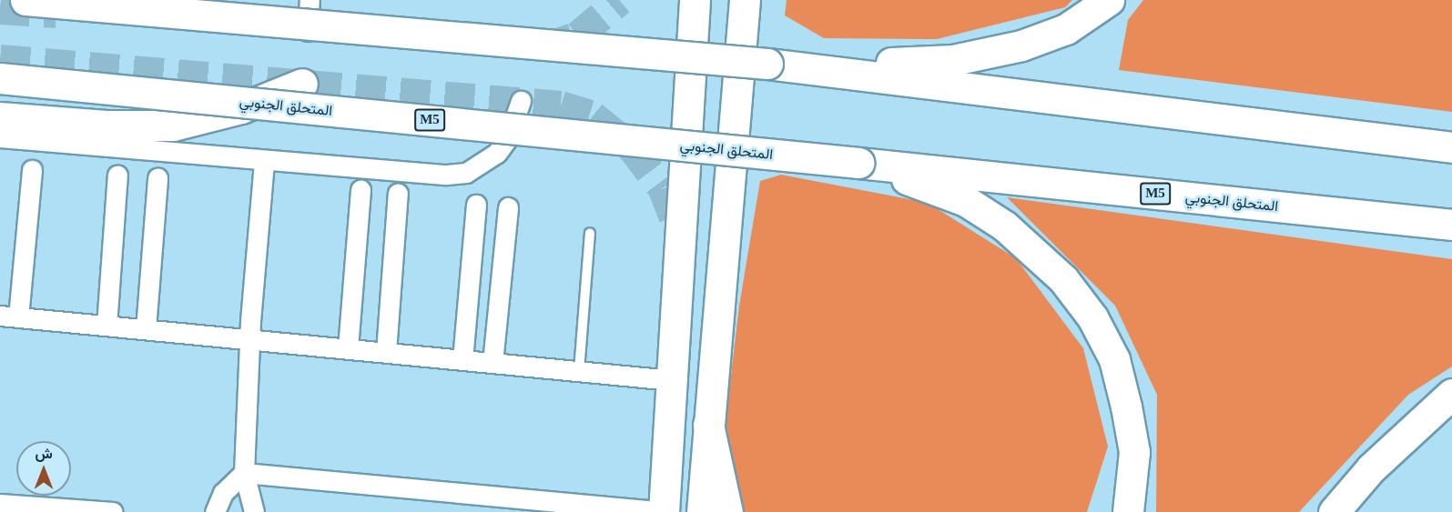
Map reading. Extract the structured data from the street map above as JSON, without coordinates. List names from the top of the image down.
{
  "streets": {
    "main road": ["المتحلق الجنوبي", "M5"]
  },
  "north": "top"
}
